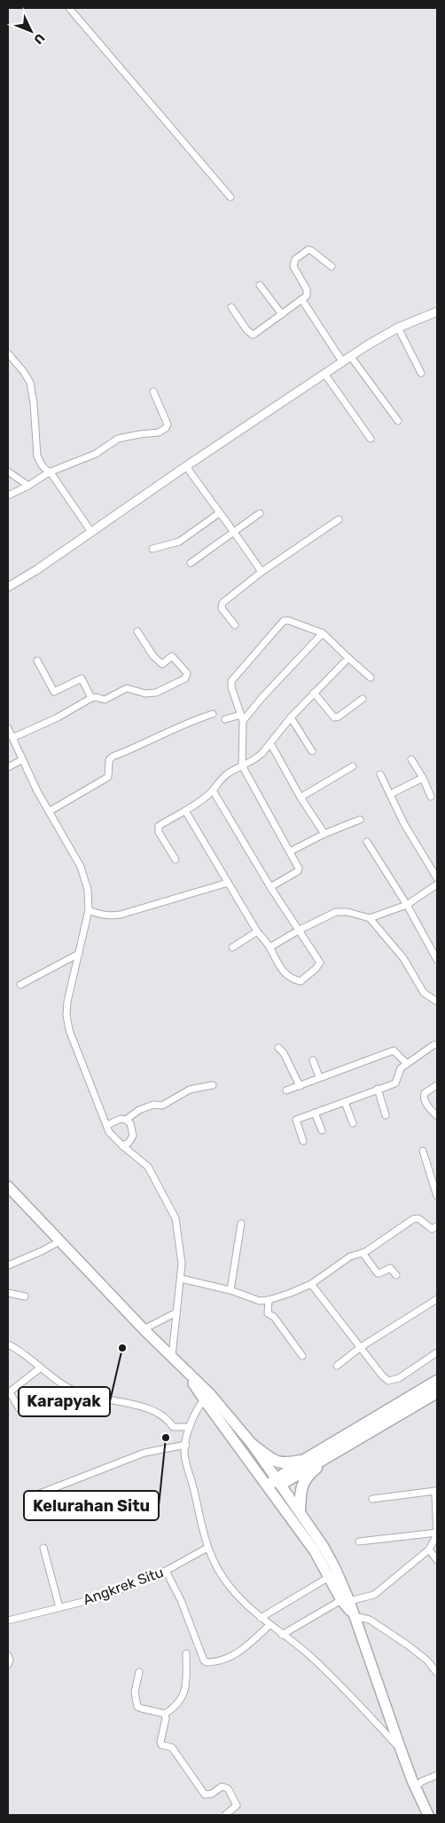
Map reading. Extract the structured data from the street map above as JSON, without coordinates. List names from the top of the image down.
{
  "streets": {
    "street": ["Angkrek Situ"]
  },
  "places": ["Karapyak", "Kelurahan Situ"],
  "north": "bottom right"
}
